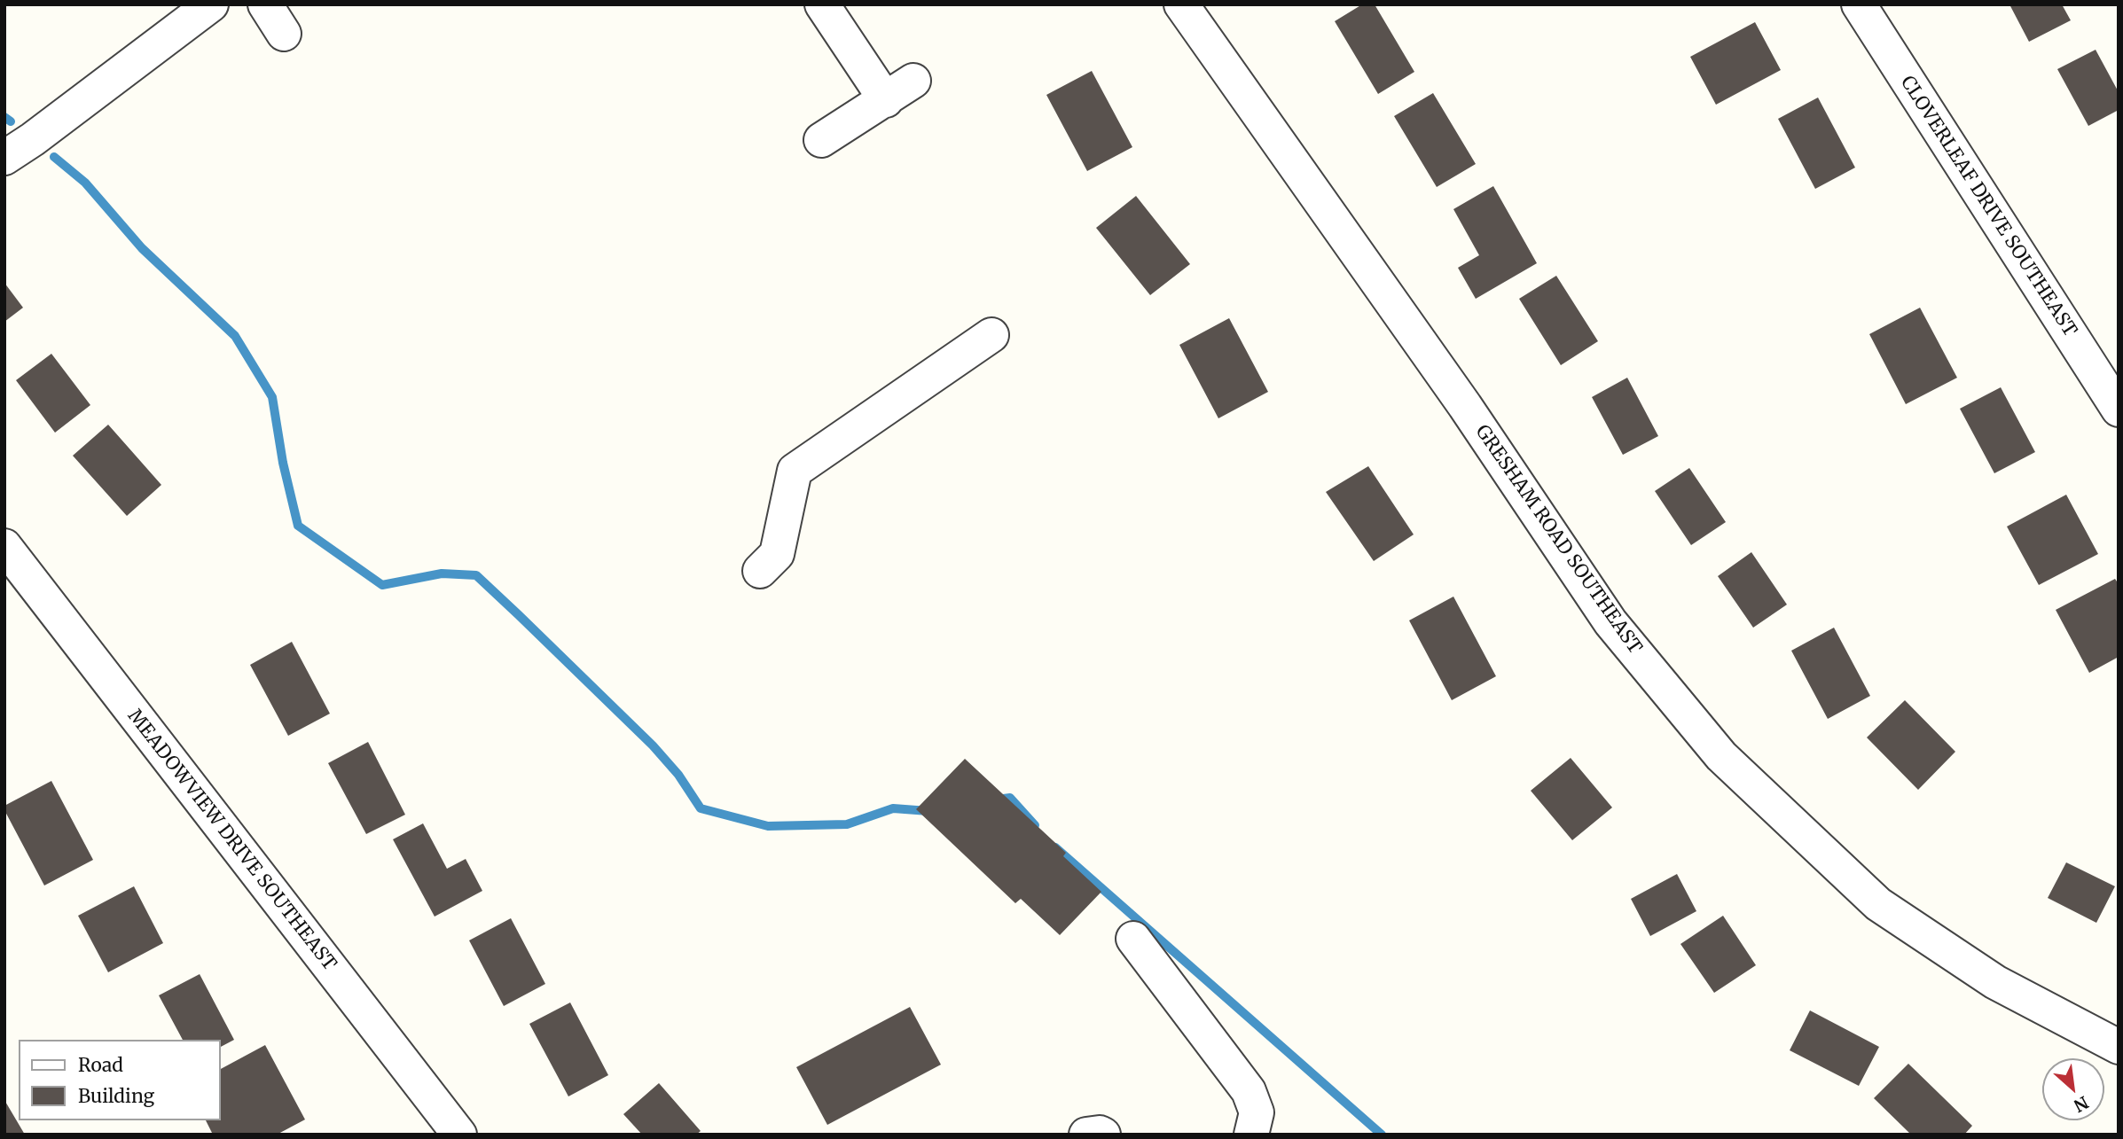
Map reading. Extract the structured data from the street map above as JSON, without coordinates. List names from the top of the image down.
{
  "streets": {
    "street": ["CLOVERLEAF DRIVE SOUTHEAST", "GRESHAM ROAD SOUTHEAST", "MEADOWVIEW DRIVE SOUTHEAST"]
  },
  "legend": ["Road", "Building"],
  "north": "bottom right"
}
